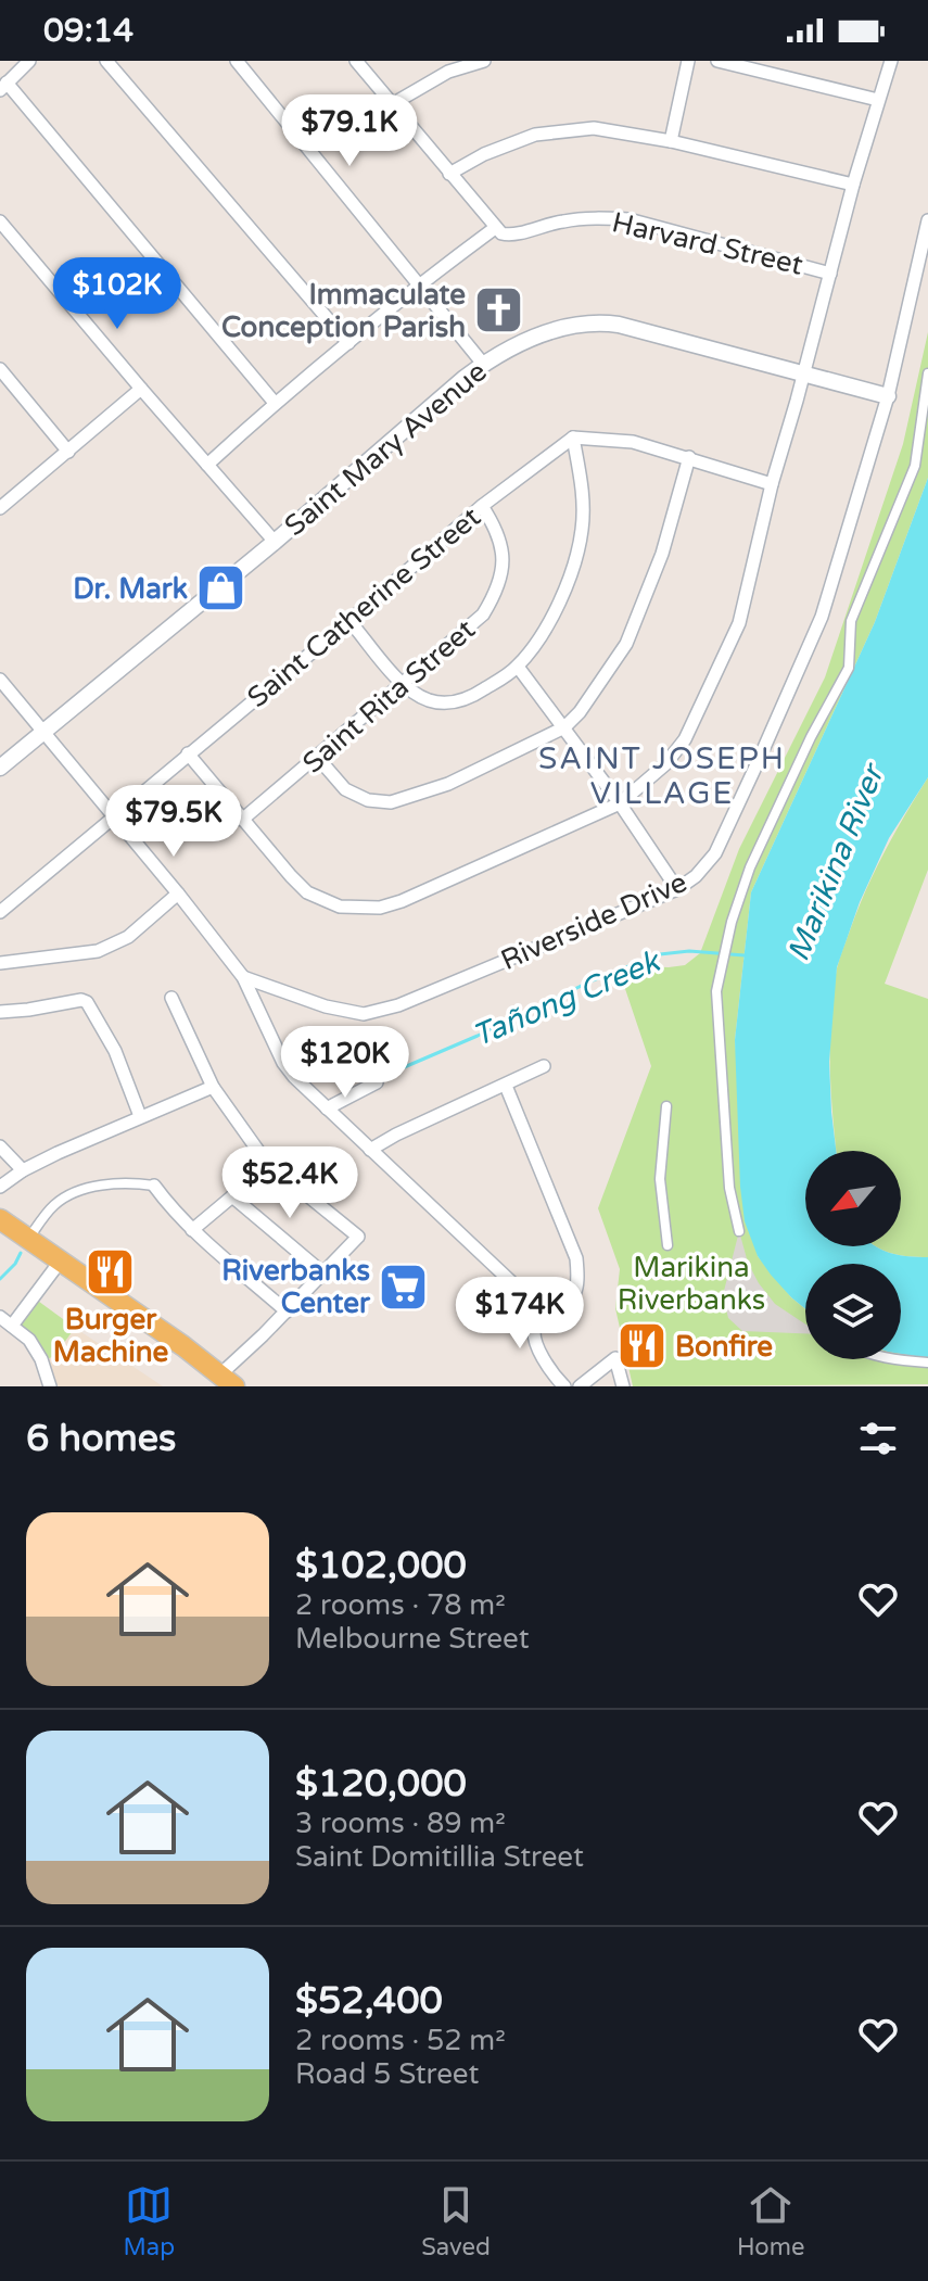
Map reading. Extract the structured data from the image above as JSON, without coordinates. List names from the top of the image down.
{
  "streets": {
    "street": [
      "Harvard Street",
      "Saint Mary Avenue",
      "Saint Catherine Street",
      "Saint Rita Street",
      "Riverside Drive"
    ]
  },
  "crossings": [
    ["Saint Mary Avenue", "Riverside Drive"],
    ["Saint Catherine Street", "Saint Rita Street"]
  ],
  "districts": ["SAINT JOSEPH VILLAGE"],
  "water": ["Marikina River", "Tañong Creek"],
  "parks": ["Marikina Riverbanks"],
  "places": {
    "church": ["Immaculate Conception Parish"],
    "shop": ["Dr. Mark"],
    "restaurant": ["Burger Machine", "Bonfire"],
    "supermarket": ["Riverbanks Center"]
  },
  "north": "bottom left",
  "page": {
    "status": "09:14",
    "price": [
      "$79.1K",
      "$102K",
      "$79.5K",
      "$120K",
      "$52.4K",
      "$174K"
    ],
    "heading": "6 homes",
    "list": [
      {
        "name": "$102,000",
        "note": "2 rooms · 78 m² · Melbourne Street"
      },
      {
        "name": "$120,000",
        "note": "3 rooms · 89 m² · Saint Domitillia Street"
      },
      {
        "name": "$52,400",
        "note": "2 rooms · 52 m² · Road 5 Street"
      }
    ],
    "tabs": ["Map", "Saved", "Home"]
  }
}
